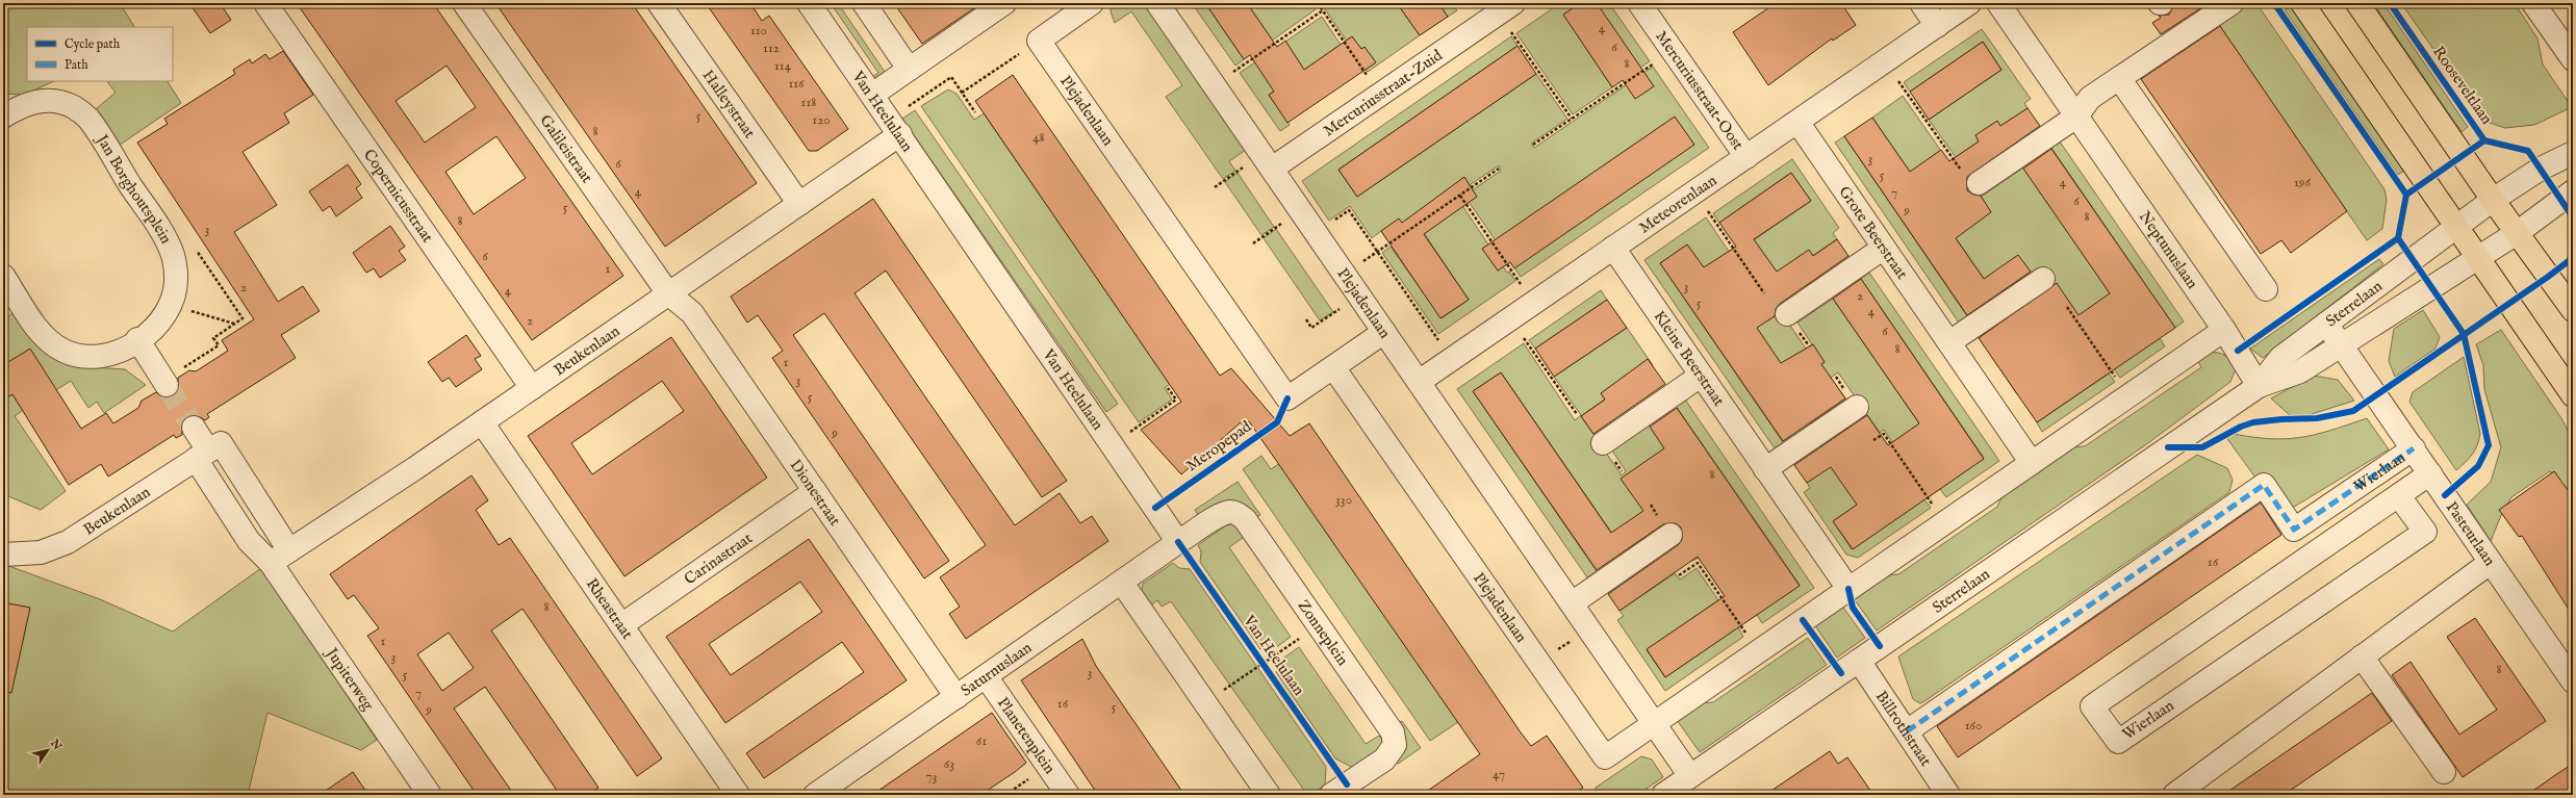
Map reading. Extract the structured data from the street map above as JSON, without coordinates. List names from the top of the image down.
{
  "streets": {
    "street": [
      "Mercuriusstraat-Oost",
      "Mercuriusstraat-Zuid",
      "Halleystraat",
      "Van Heelulaan",
      "Plejadenlaan",
      "Galileistraat",
      "Jan Borghoutsplein",
      "Copernicusstraat",
      "Meteorenlaan",
      "Grote Beerstraat",
      "Neptunuslaan",
      "Sterrelaan",
      "Beukenlaan",
      "Kleine Beerstraat",
      "Wierlaan",
      "Dionestraat",
      "Pasteurlaan",
      "Carinastraat",
      "Rheastraat",
      "Zonneplein",
      "Saturnuslaan",
      "Jupiterweg",
      "Billrothstraat",
      "Planetenplein"
    ],
    "cycle path": ["Rooseveltlaan", "Meropepad"]
  },
  "crossings": [
    ["Mercuriusstraat-Oost", "Meteorenlaan"],
    ["Mercuriusstraat-Zuid", "Plejadenlaan"],
    ["Halleystraat", "Beukenlaan"],
    ["Van Heelulaan", "Beukenlaan"],
    ["Van Heelulaan", "Zonneplein"],
    ["Van Heelulaan", "Saturnuslaan"],
    ["Plejadenlaan", "Meteorenlaan"],
    ["Plejadenlaan", "Sterrelaan"],
    ["Galileistraat", "Beukenlaan"],
    ["Galileistraat", "Dionestraat"],
    ["Copernicusstraat", "Beukenlaan"],
    ["Meteorenlaan", "Grote Beerstraat"],
    ["Meteorenlaan", "Kleine Beerstraat"],
    ["Neptunuslaan", "Sterrelaan"],
    ["Sterrelaan", "Pasteurlaan"],
    ["Sterrelaan", "Billrothstraat"],
    ["Beukenlaan", "Dionestraat"],
    ["Beukenlaan", "Rheastraat"],
    ["Beukenlaan", "Jupiterweg"],
    ["Wierlaan", "Pasteurlaan"],
    ["Wierlaan", "Billrothstraat"],
    ["Dionestraat", "Carinastraat"],
    ["Dionestraat", "Saturnuslaan"],
    ["Carinastraat", "Rheastraat"],
    ["Zonneplein", "Saturnuslaan"],
    ["Saturnuslaan", "Planetenplein"]
  ],
  "house_numbers": [
    "4",
    "110",
    "6",
    "112",
    "8",
    "114",
    "116",
    "118",
    "5",
    "120",
    "8",
    "48",
    "3",
    "6",
    "5",
    "4",
    "196",
    "4",
    "7",
    "6",
    "5",
    "9",
    "8",
    "8",
    "3",
    "6",
    "1",
    "3",
    "2",
    "4",
    "2",
    "5",
    "4",
    "2",
    "6",
    "8",
    "1",
    "3",
    "5",
    "9",
    "8",
    "330",
    "16",
    "8",
    "1",
    "3",
    "8",
    "3",
    "5",
    "7",
    "16",
    "5",
    "9",
    "160",
    "61",
    "63",
    "47",
    "73"
  ],
  "legend": ["Cycle path", "Path"],
  "north": "top right"
}
